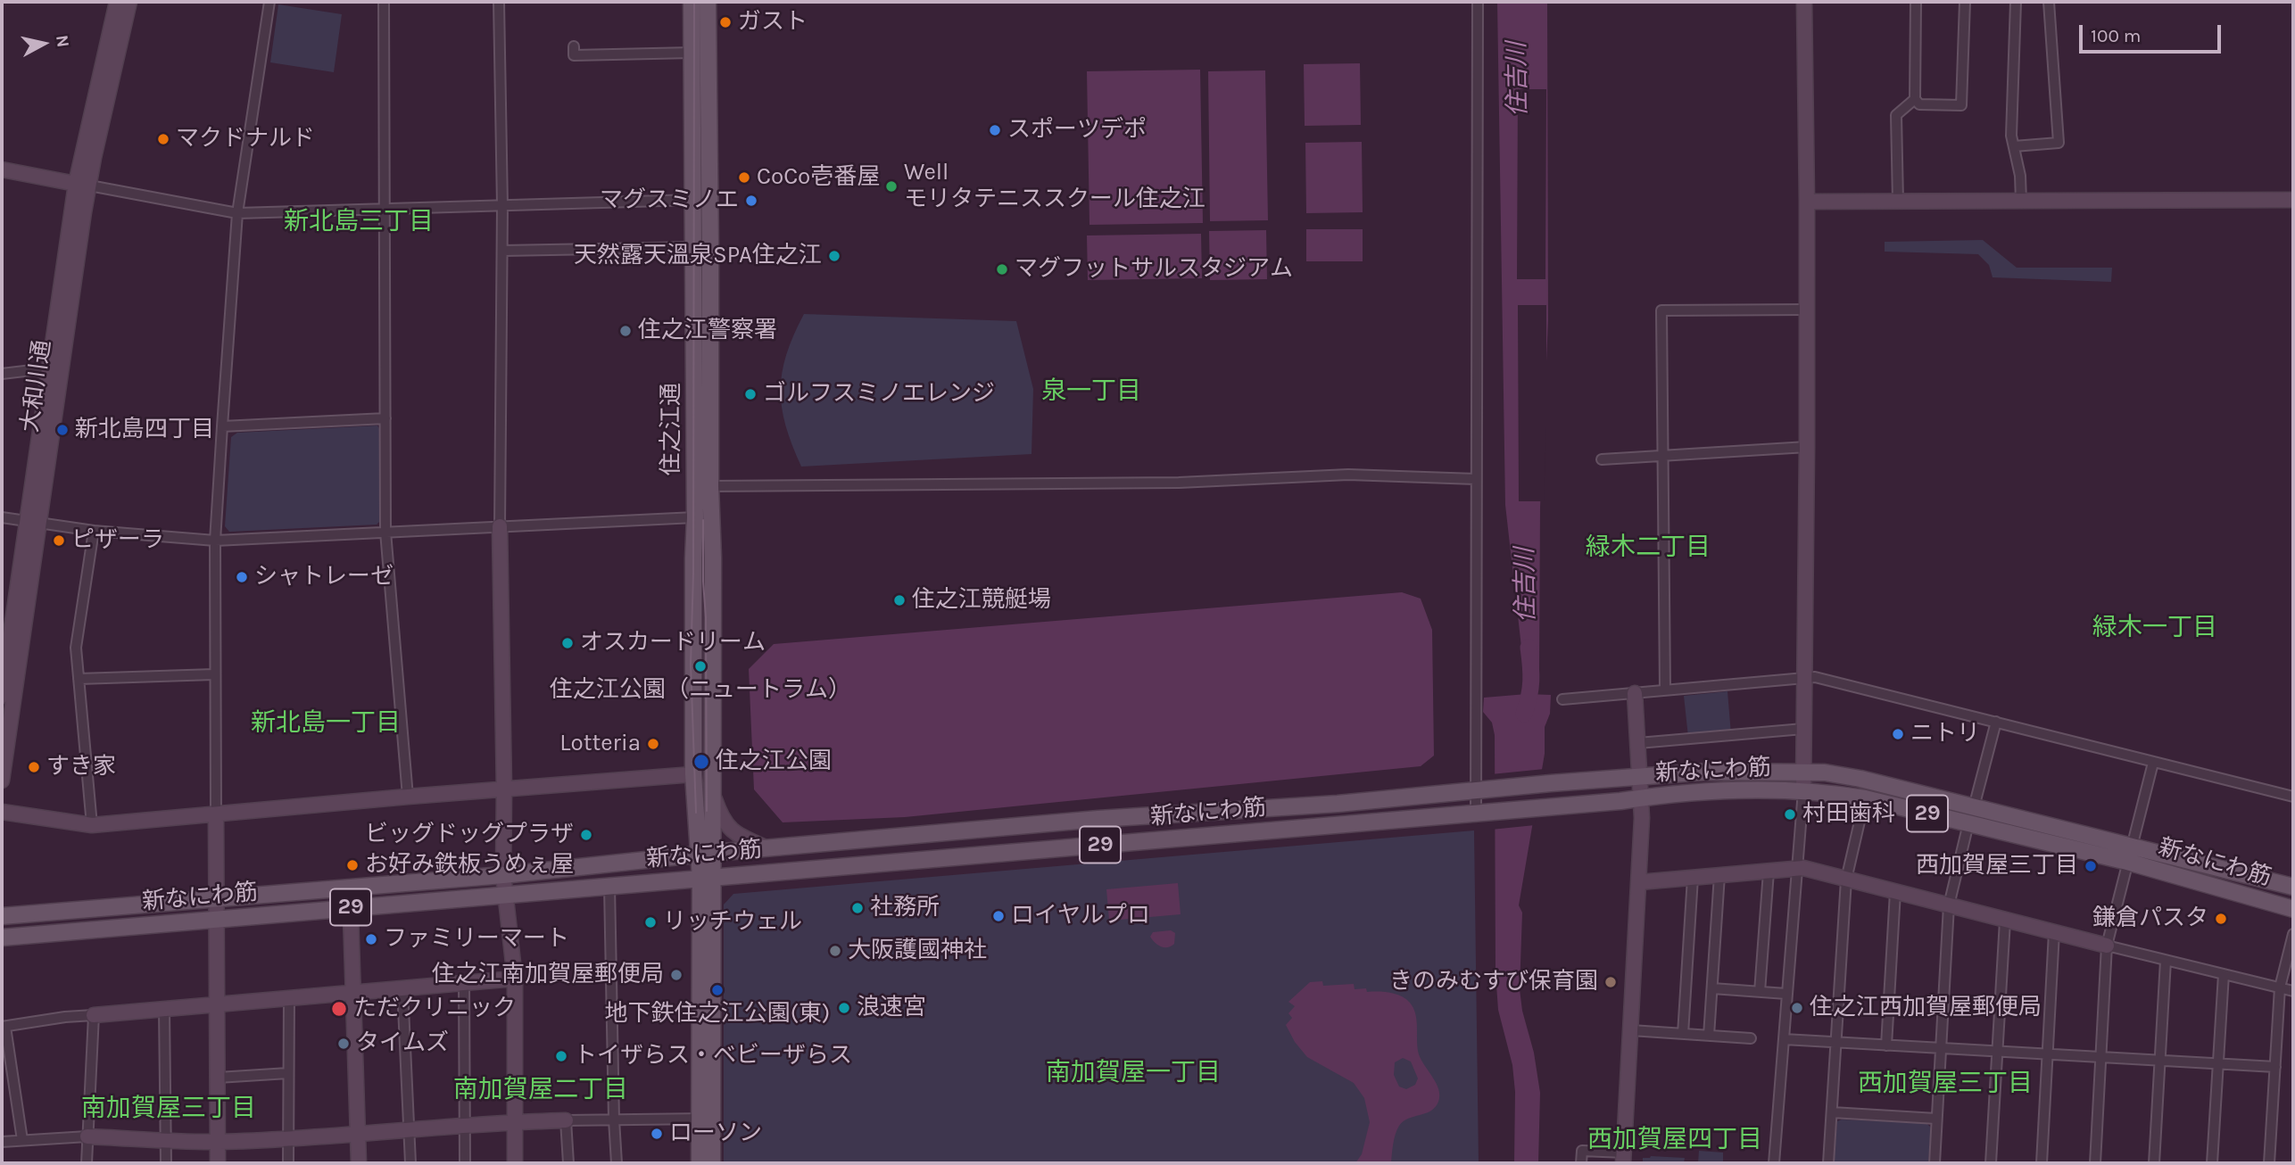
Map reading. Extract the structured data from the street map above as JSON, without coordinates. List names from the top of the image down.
{
  "streets": {
    "main road": ["住之江通", "新なにわ筋", "29"],
    "street": ["大和川通"]
  },
  "crossings": [
    ["住之江通", "新なにわ筋"]
  ],
  "districts": [
    "新北島三丁目",
    "泉一丁目",
    "緑木二丁目",
    "緑木一丁目",
    "新北島一丁目",
    "南加賀屋一丁目",
    "西加賀屋三丁目",
    "南加賀屋二丁目",
    "南加賀屋三丁目",
    "西加賀屋四丁目"
  ],
  "water": ["住吉川"],
  "places": [
    "ガスト",
    "スポーツデポ",
    "マクドナルド",
    "CoCo壱番屋",
    "Well モリタテニススクール住之江",
    "マグスミノエ",
    "天然露天溫泉SPA住之江",
    "マグフットサルスタジアム",
    "住之江警察署",
    "ゴルフスミノエレンジ",
    "新北島四丁目",
    "ピザーラ",
    "シャトレーゼ",
    "住之江競艇場",
    "オスカードリーム",
    "住之江公園（ニュートラム）",
    "ニトリ",
    "Lotteria",
    "住之江公園",
    "すき家",
    "村田歯科",
    "ビッグドッグプラザ",
    "お好み鉄板うめぇ屋",
    "西加賀屋三丁目",
    "社務所",
    "ロイヤルプロ",
    "鎌倉パスタ",
    "リッチウェル",
    "ファミリーマート",
    "大阪護國神社",
    "住之江南加賀屋郵便局",
    "きのみむすび保育園",
    "地下鉄住之江公園(東)",
    "浪速宮",
    "住之江西加賀屋郵便局",
    "ただクリニック",
    "タイムズ",
    "トイザらス・ベビーザらス",
    "ローソン"
  ],
  "scale_bar": "100 m",
  "north": "right"
}
